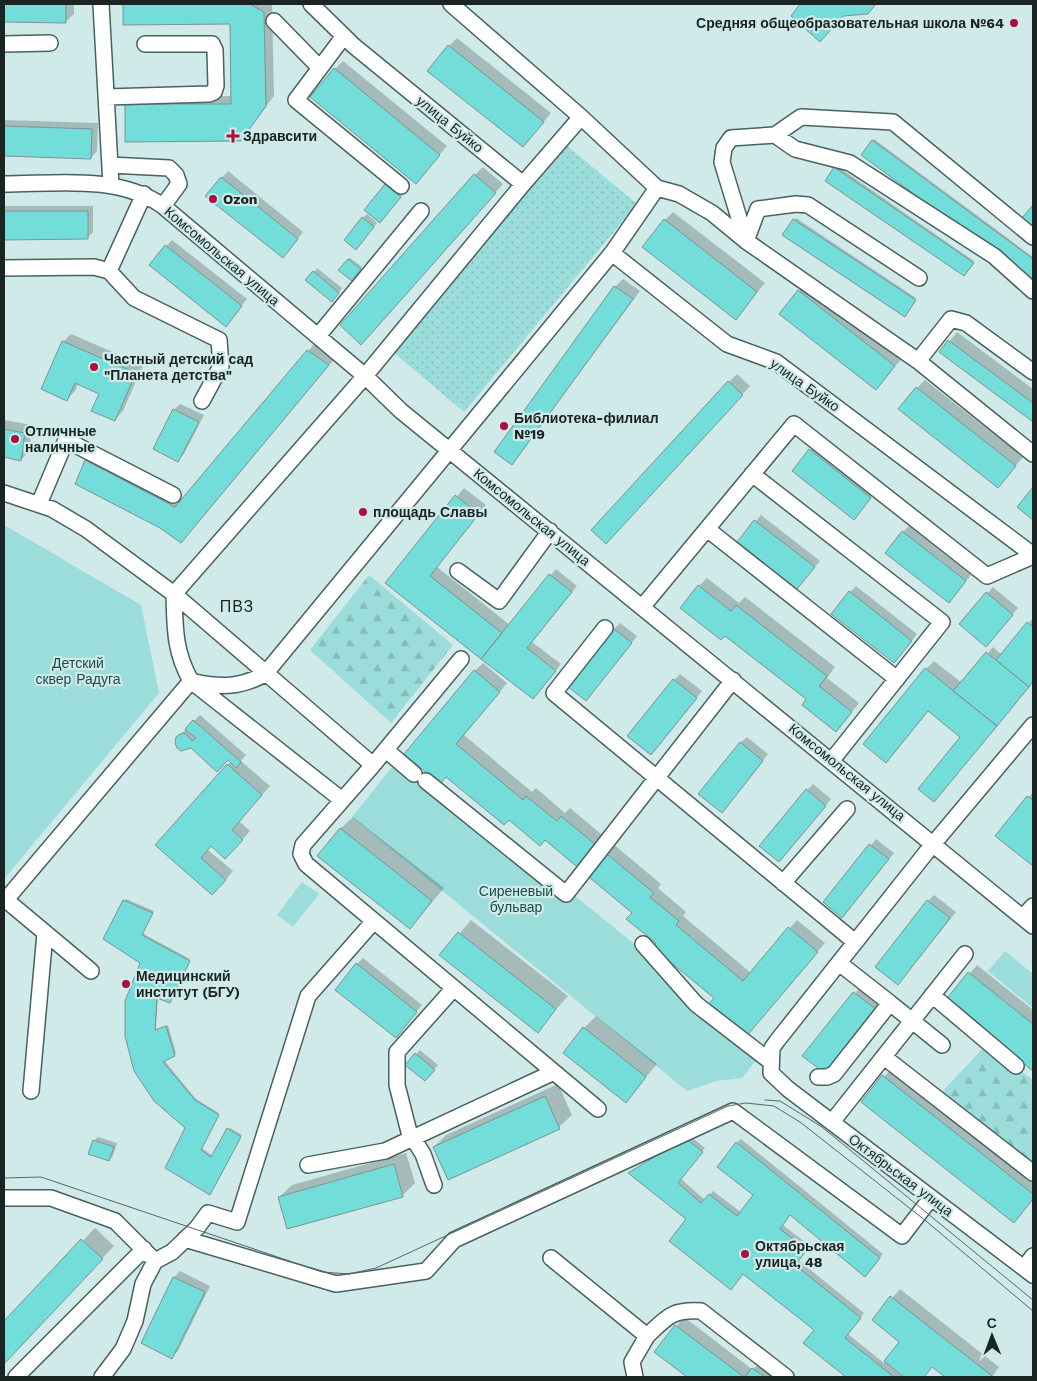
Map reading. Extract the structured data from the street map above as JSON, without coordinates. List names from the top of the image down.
{
  "streets": {
    "street": ["улица Буйко", "Комсомольская улица", "Октябрьская улица"]
  },
  "districts": ["ПВЗ"],
  "parks": ["Детский сквер Радуга", "Сиреневый бульвар"],
  "places": {
    "other": [
      "Средняя общеобразовательная школа №64",
      "Ozon",
      "Частный детский сад \"Планета детства\"",
      "Библиотека-филиал №19",
      "Отличные наличные",
      "площадь Славы",
      "Медицинский институт (БГУ)",
      "Октябрьская улица, 48"
    ],
    "health": ["Здравсити"]
  },
  "north": "top"
}
